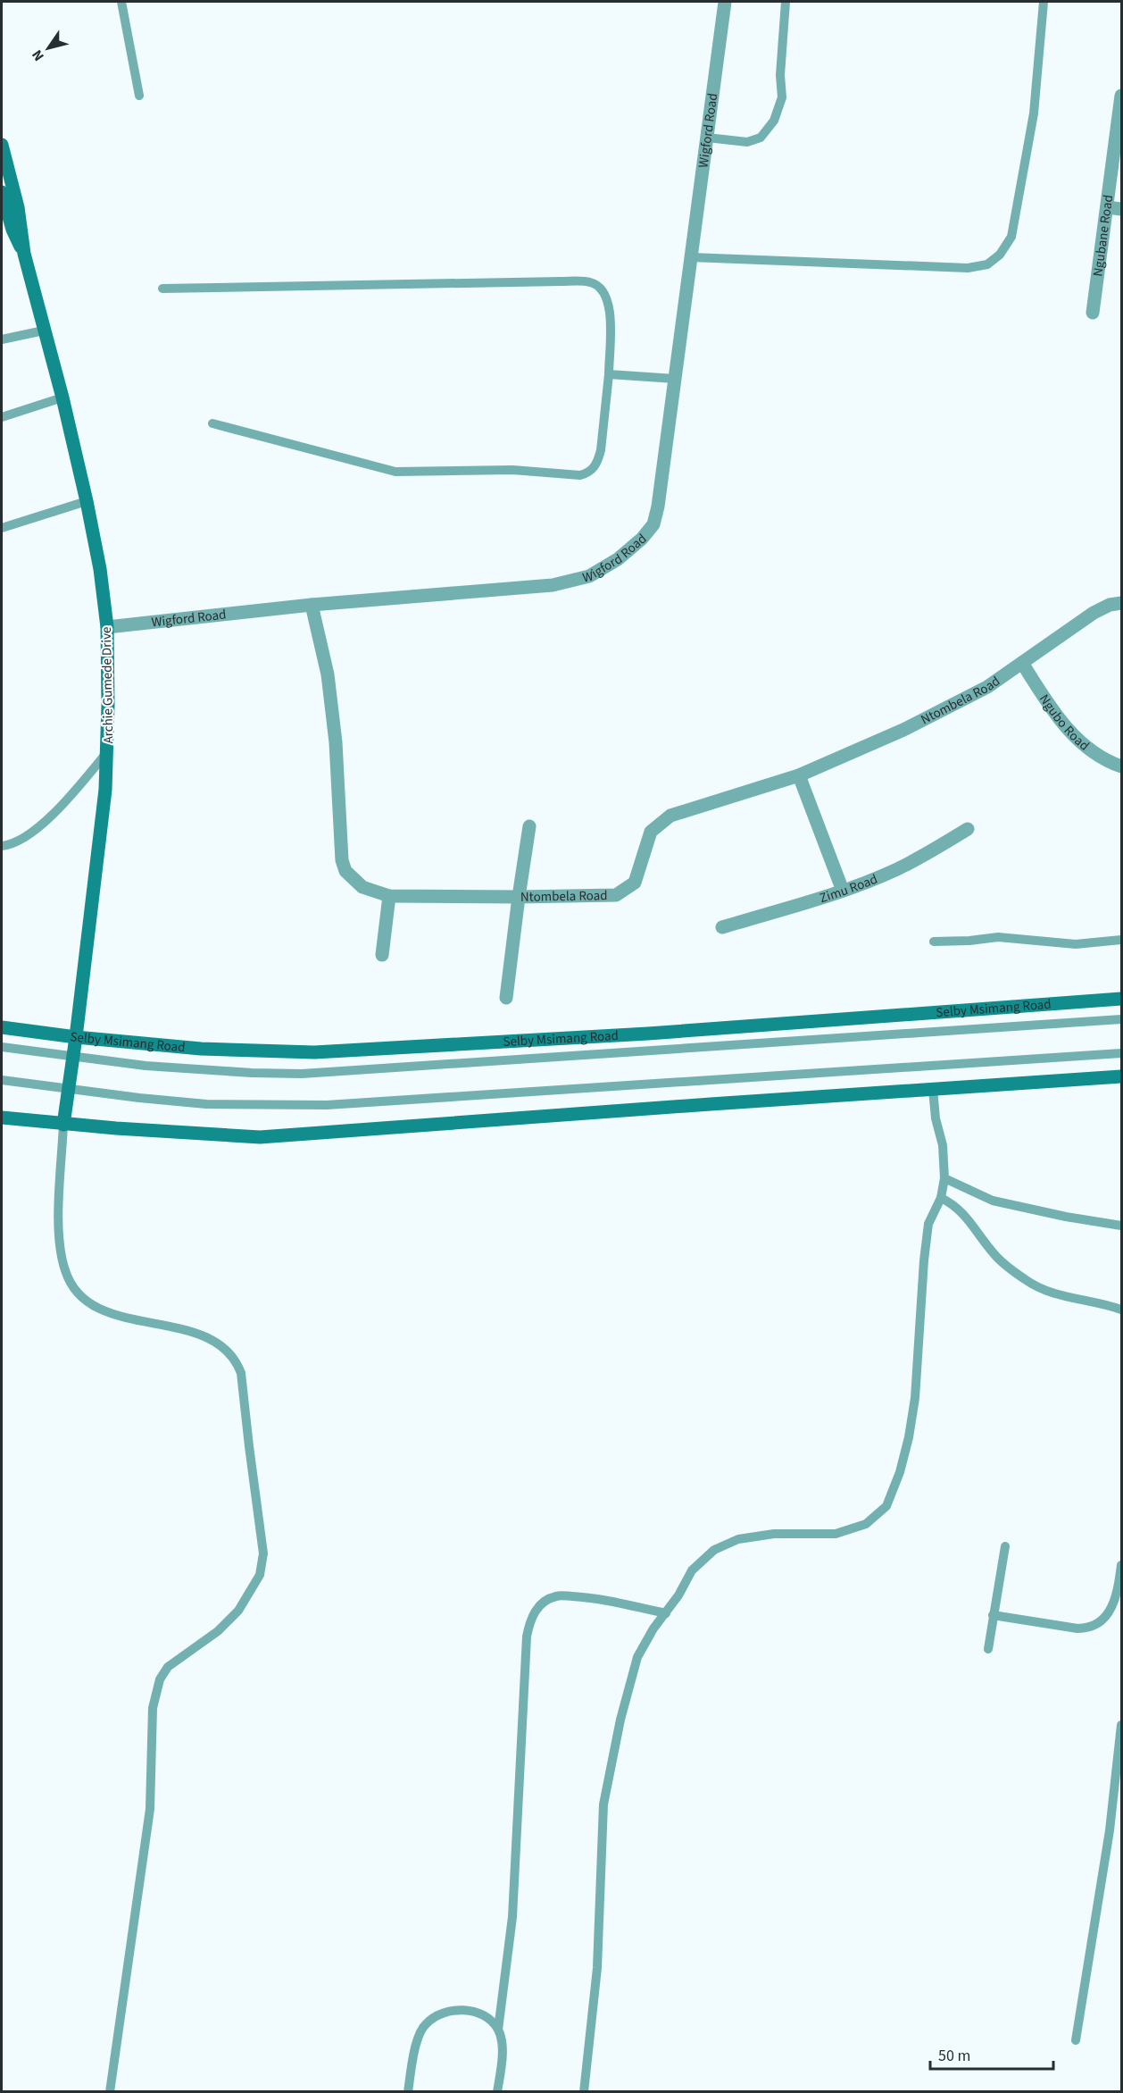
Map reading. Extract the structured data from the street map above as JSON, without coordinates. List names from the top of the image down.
{
  "streets": {
    "main road": ["Archie Gumede Drive", "Selby Msimang Road"],
    "street": [
      "Wigford Road",
      "Ngubane Road",
      "Ntombela Road",
      "Ngubo Road",
      "Zimu Road"
    ]
  },
  "crossings": [
    ["Wigford Road", "Archie Gumede Drive"],
    ["Wigford Road", "Ntombela Road"],
    ["Archie Gumede Drive", "Selby Msimang Road"],
    ["Ntombela Road", "Ngubo Road"]
  ],
  "scale_bar": "50 m",
  "north": "bottom left"
}
